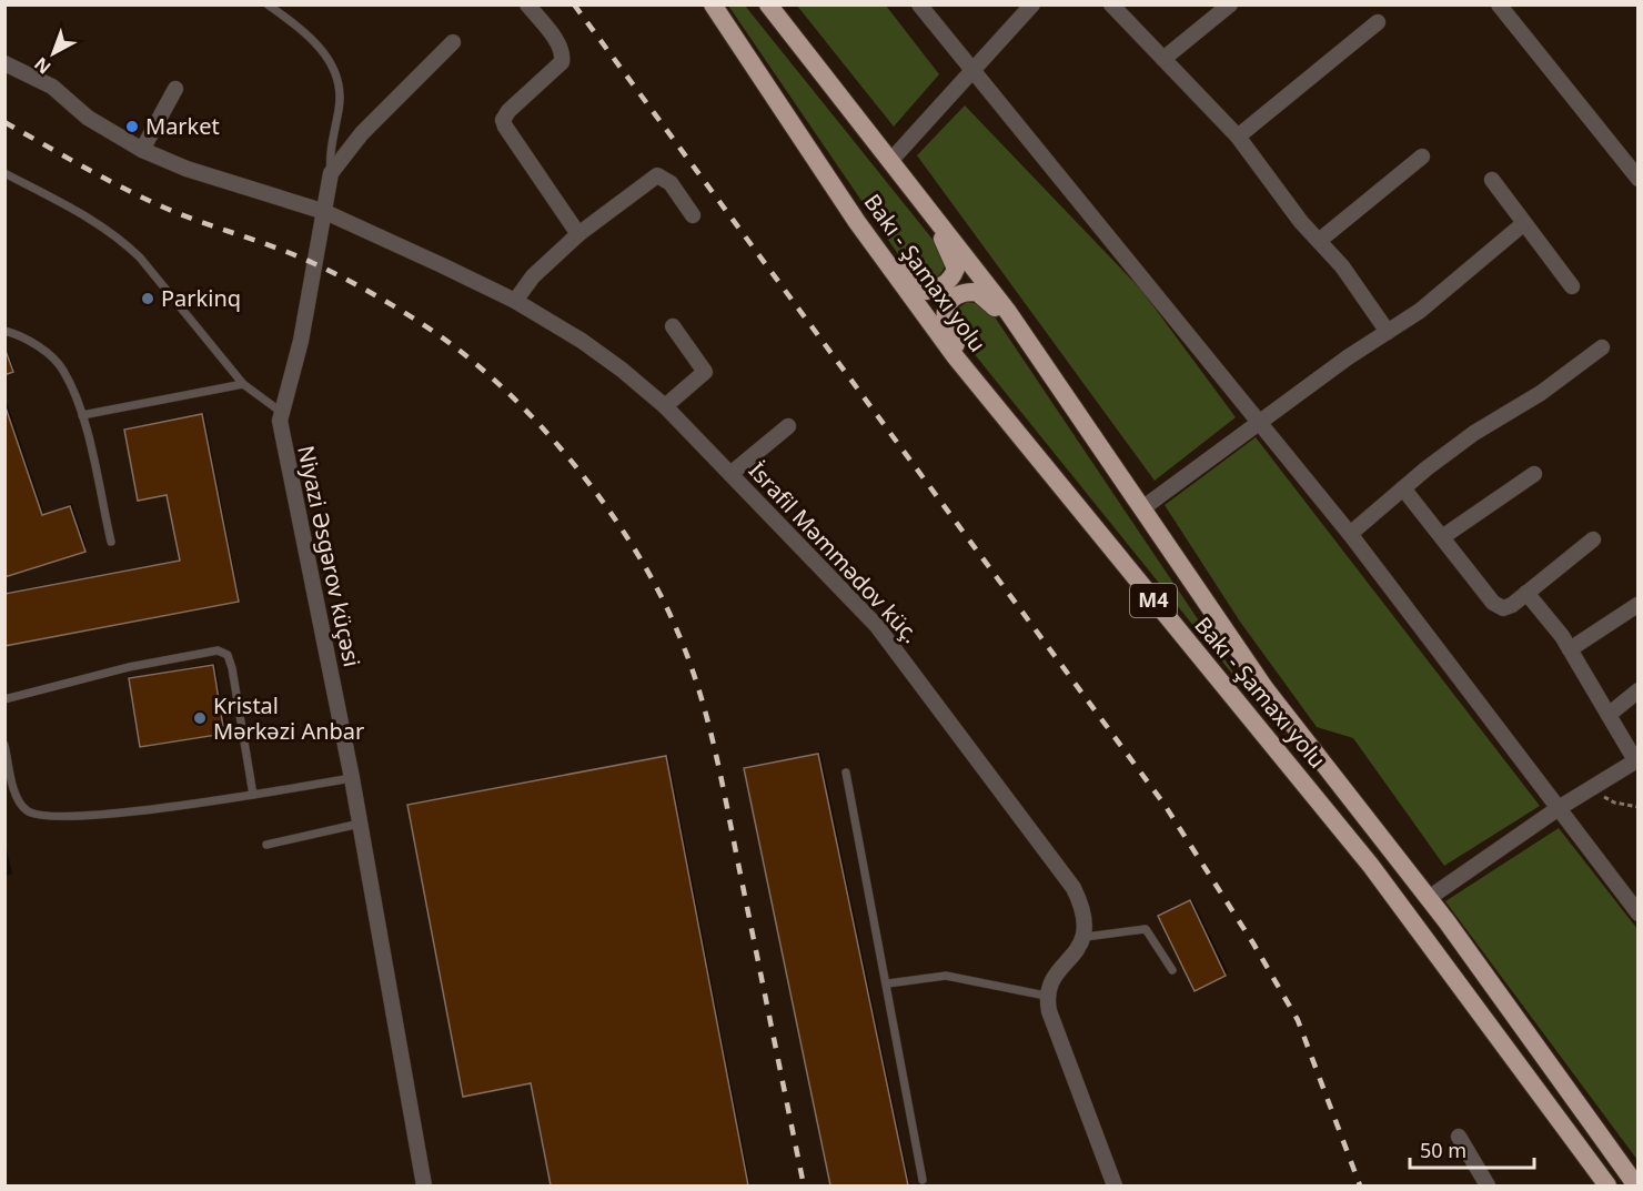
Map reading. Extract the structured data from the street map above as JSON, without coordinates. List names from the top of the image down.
{
  "streets": {
    "highway": ["Bakı - Şamaxı yolu", "M4"],
    "street": ["İsrafil Məmmədov küç.", "Niyazi Əsgərov küçəsi"]
  },
  "crossings": [
    ["İsrafil Məmmədov küç.", "Niyazi Əsgərov küçəsi"]
  ],
  "places": ["Market", "Parkinq", "Kristal Mərkəzi Anbar"],
  "scale_bar": "50 m",
  "north": "bottom left"
}
